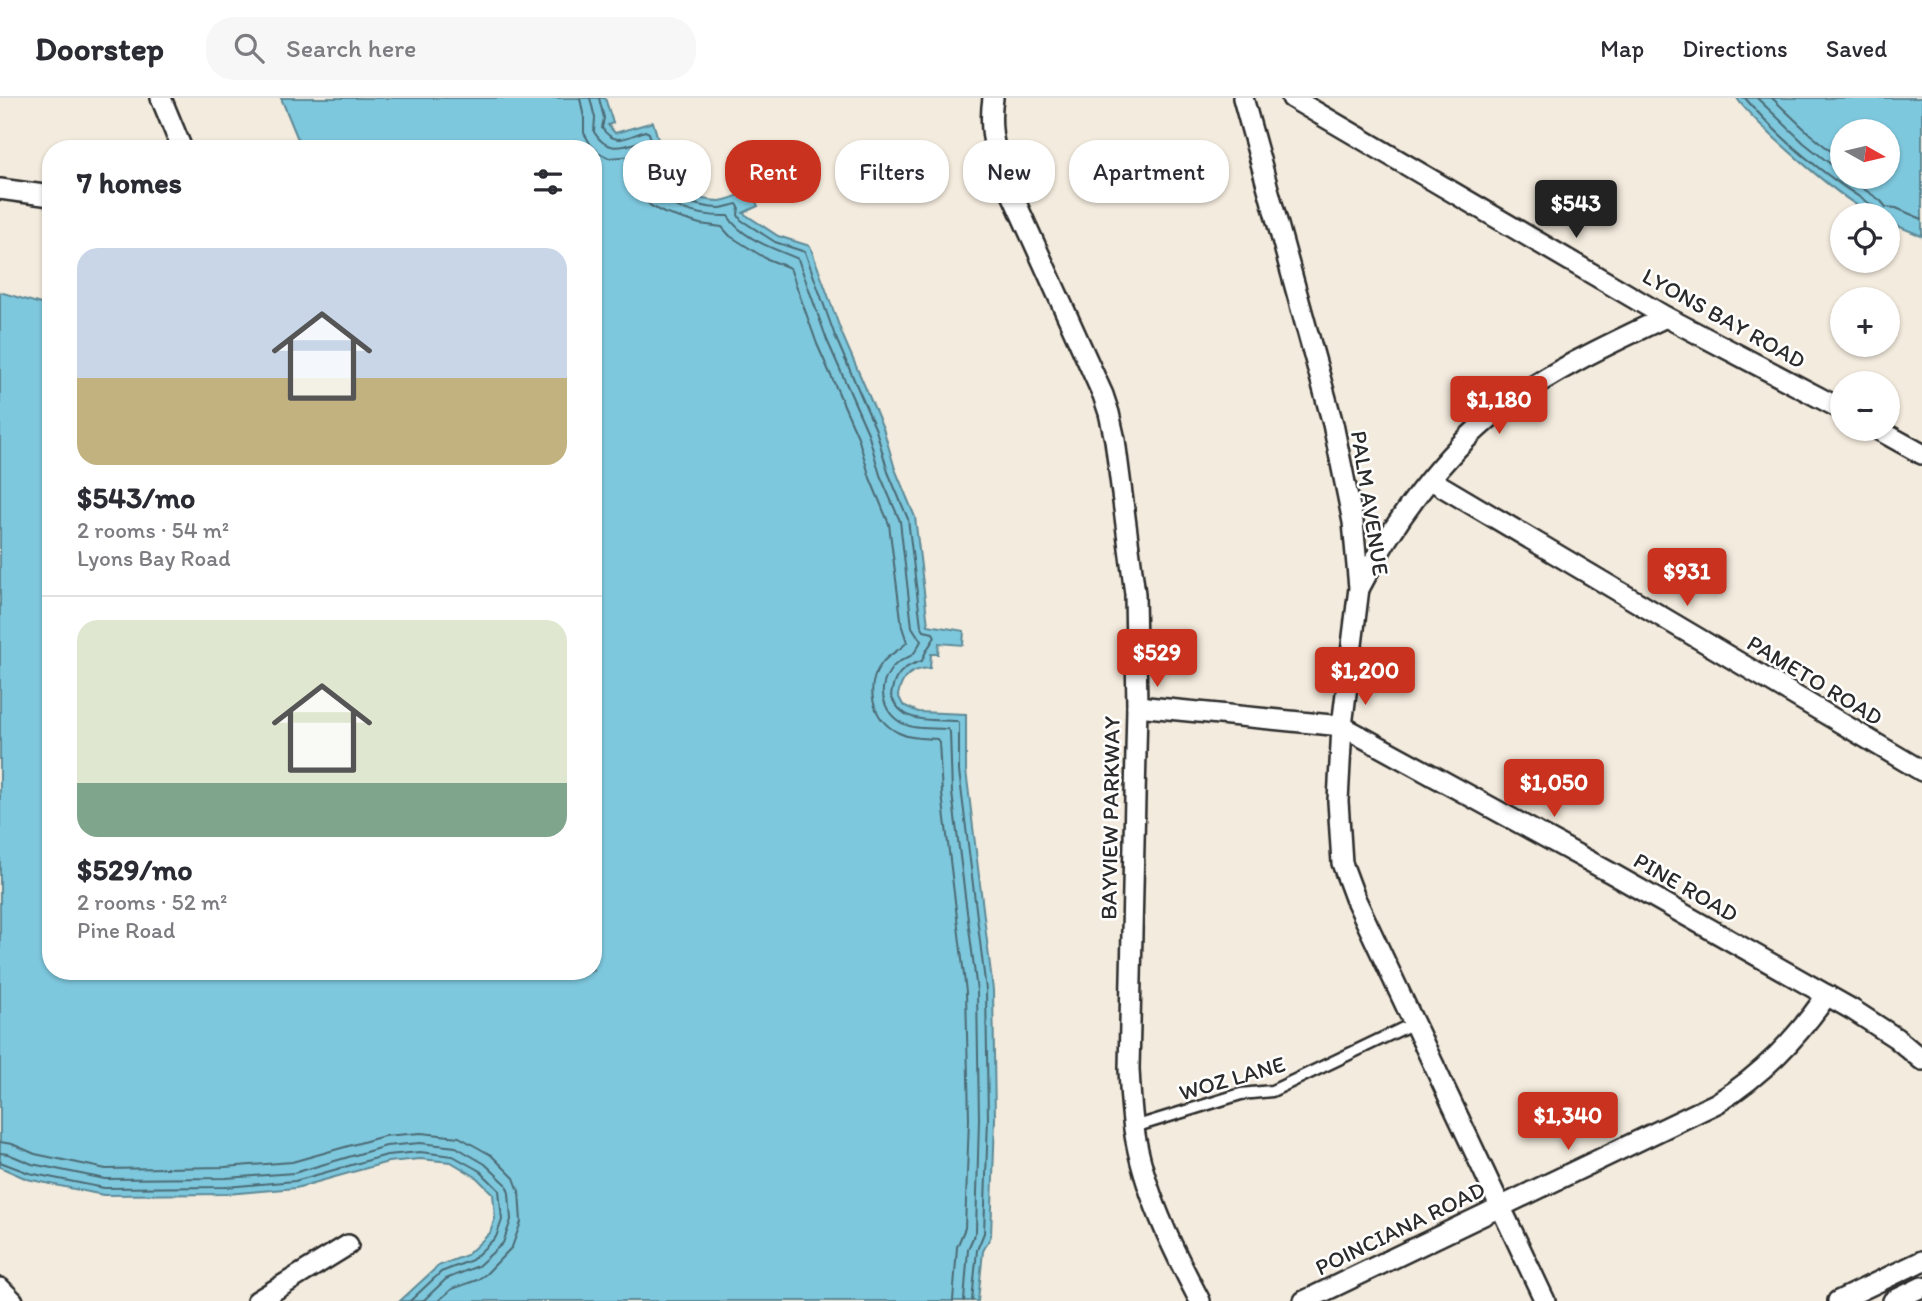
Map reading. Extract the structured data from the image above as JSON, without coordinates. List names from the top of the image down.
{
  "streets": {
    "street": [
      "LYONS BAY ROAD",
      "PALM AVENUE",
      "PAMETO ROAD",
      "BAYVIEW PARKWAY",
      "PINE ROAD",
      "POINCIANA ROAD"
    ],
    "lane": ["WOZ LANE"]
  },
  "crossings": [
    ["PALM AVENUE", "PINE ROAD"],
    ["PALM AVENUE", "WOZ LANE"],
    ["PALM AVENUE", "POINCIANA ROAD"],
    ["BAYVIEW PARKWAY", "PINE ROAD"],
    ["BAYVIEW PARKWAY", "WOZ LANE"],
    ["PINE ROAD", "POINCIANA ROAD"]
  ],
  "north": "right",
  "page": {
    "header": "Doorstep",
    "search": "Search here",
    "nav": ["Map", "Directions", "Saved"],
    "map_buttons": ["+", "−"],
    "chip": [
      "Buy",
      "Rent",
      "Filters",
      "New",
      "Apartment"
    ],
    "heading": "7 homes",
    "price": [
      "$543",
      "$1,180",
      "$931",
      "$529",
      "$1,200",
      "$1,050",
      "$1,340"
    ],
    "list": [
      {
        "name": "$543/mo",
        "note": "2 rooms · 54 m² · Lyons Bay Road"
      },
      {
        "name": "$529/mo",
        "note": "2 rooms · 52 m² · Pine Road"
      }
    ]
  }
}
